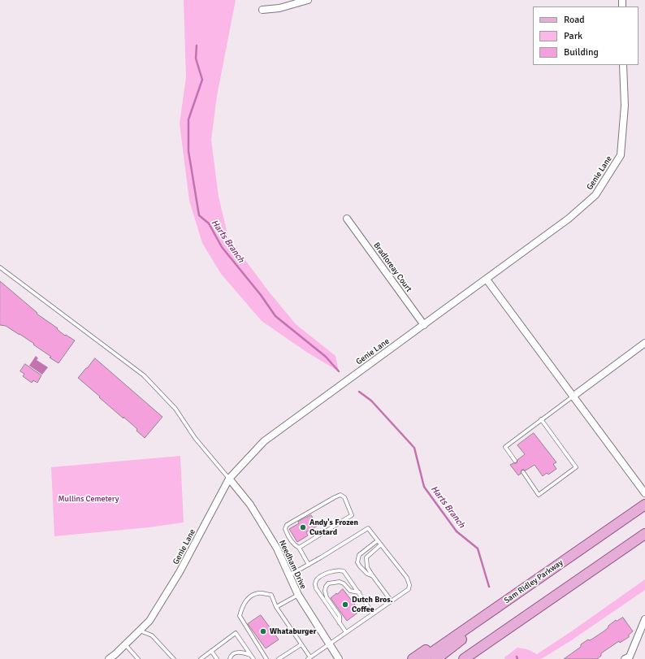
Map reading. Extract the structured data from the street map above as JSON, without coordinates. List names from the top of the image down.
{
  "streets": {
    "main road": ["Sam Ridley Parkway"],
    "street": ["Genie Lane", "Bradloreay Court", "Needham Drive"]
  },
  "crossings": [
    ["Genie Lane", "Bradloreay Court"],
    ["Genie Lane", "Needham Drive"]
  ],
  "water": ["Harts Branch"],
  "parks": ["Mullins Cemetery"],
  "places": ["Andy's Frozen Custard", "Dutch Bros. Coffee", "Whataburger"],
  "legend": ["Road", "Park", "Building"]
}
